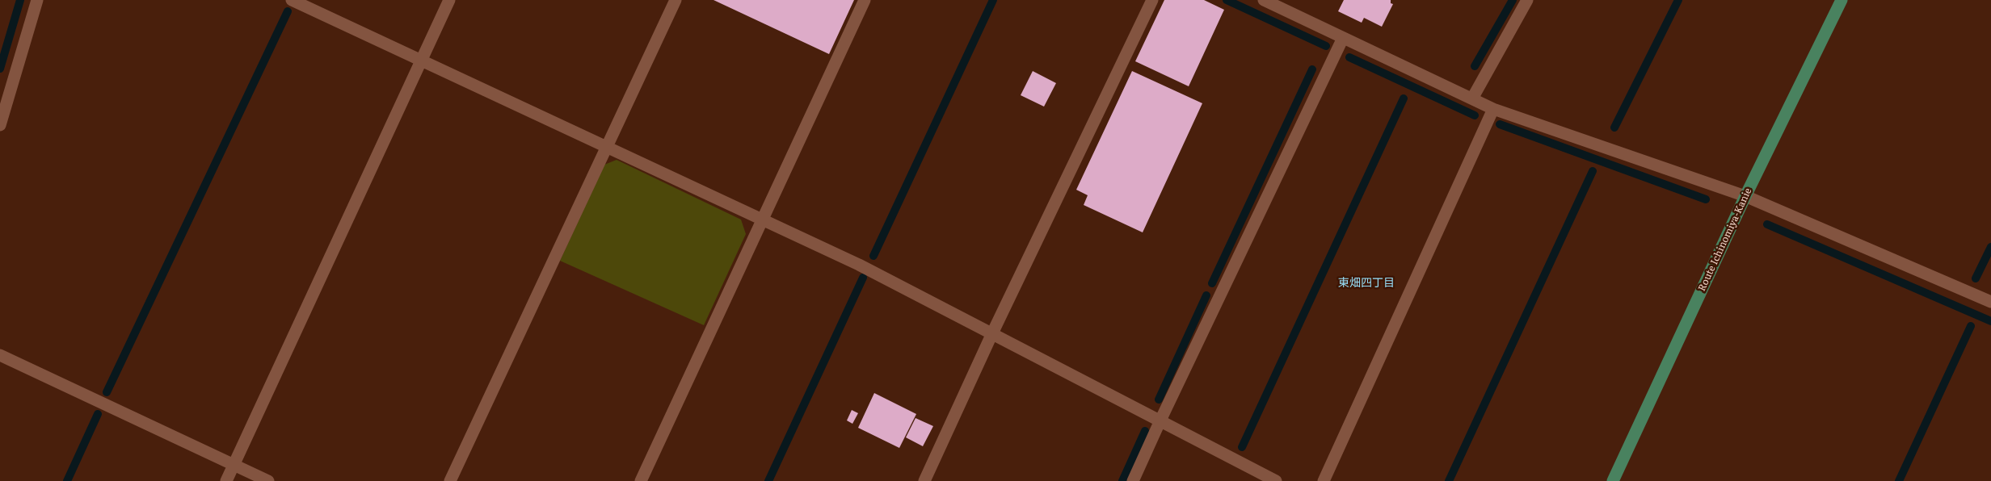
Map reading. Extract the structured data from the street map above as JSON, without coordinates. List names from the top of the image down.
{
  "streets": {
    "main road": ["Route Ichinomiya-Kanie"]
  },
  "districts": ["東畑四丁目"]
}
